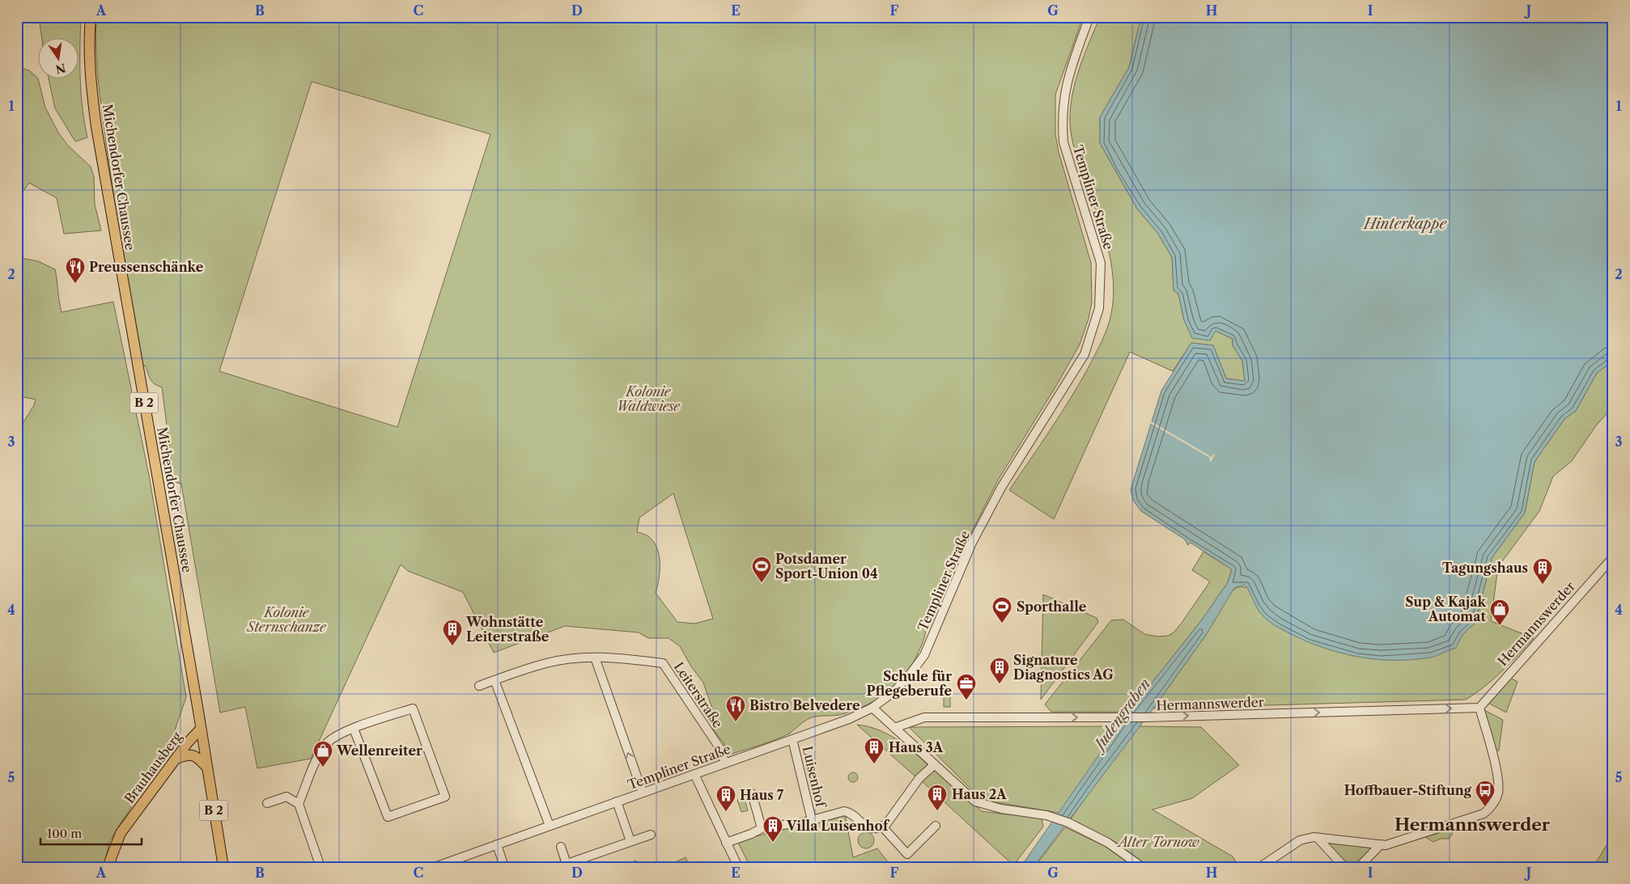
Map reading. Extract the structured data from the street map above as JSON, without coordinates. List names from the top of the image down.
{
  "streets": {
    "main road": ["Michendorfer Chaussee", "B 2", "Brauhausberg"],
    "street": [
      "Templiner Straße",
      "Hermannswerder",
      "Leiterstraße",
      "Luisenhof"
    ]
  },
  "crossings": [
    ["Michendorfer Chaussee", "Brauhausberg"],
    ["Templiner Straße", "Leiterstraße"],
    ["Templiner Straße", "Luisenhof"]
  ],
  "one_way": ["Hermannswerder"],
  "districts": ["Hermannswerder"],
  "water": ["Hinterkappe", "Judengraben"],
  "parks": ["Kolonie Waldwiese", "Kolonie Sternschanze", "Alter Tornow"],
  "places": {
    "restaurant": ["Preussenschänke", "Bistro Belvedere"],
    "sports": ["Potsdamer Sport-Union 04", "Sporthalle"],
    "building": [
      "Tagungshaus",
      "Wohnstätte Leiterstraße",
      "Signature Diagnostics AG",
      "Haus 3A",
      "Haus 2A",
      "Haus 7",
      "Villa Luisenhof"
    ],
    "shop": ["Sup & Kajak Automat", "Wellenreiter"],
    "office": ["Schule für Pflegeberufe"],
    "bus stop": ["Hoffbauer-Stiftung"]
  },
  "scale_bar": "100 m",
  "north": "bottom",
  "grid": {
    "columns": [
      "A",
      "B",
      "C",
      "D",
      "E",
      "F",
      "G",
      "H",
      "I",
      "J"
    ],
    "rows": [
      "1",
      "2",
      "3",
      "4",
      "5"
    ]
  }
}
